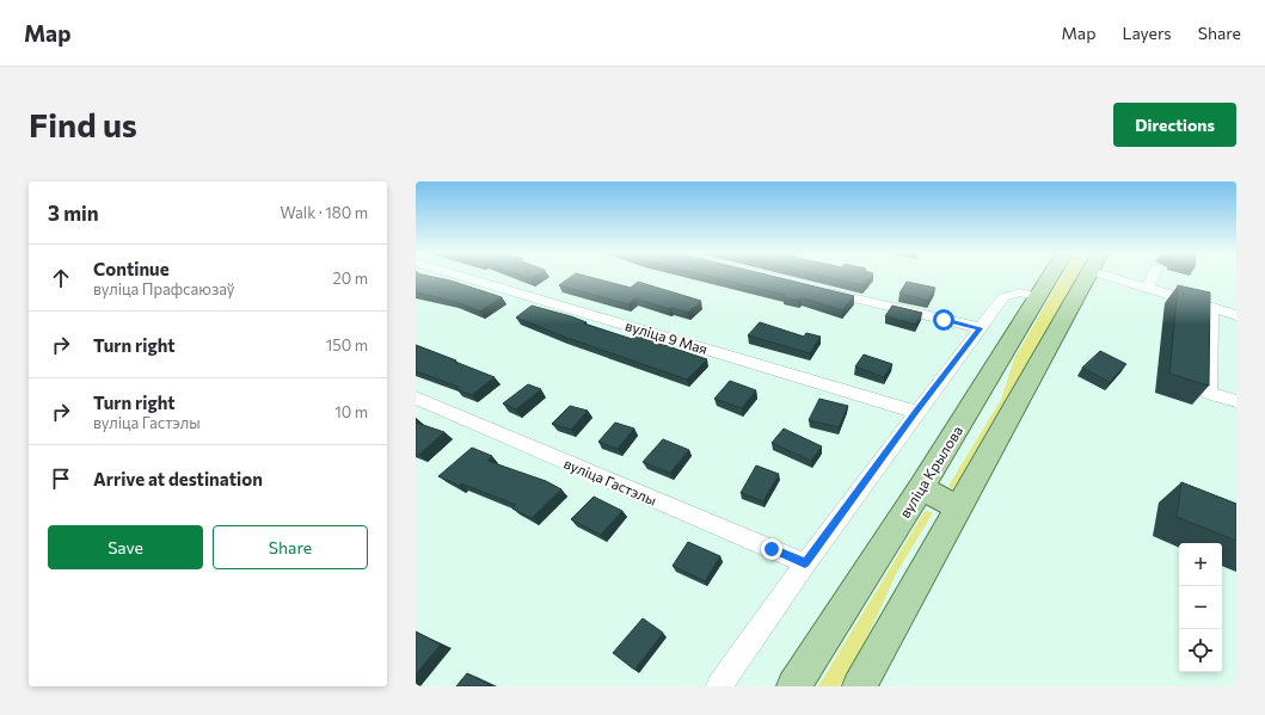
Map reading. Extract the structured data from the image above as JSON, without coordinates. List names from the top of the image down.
{
  "streets": {
    "main road": ["вуліца Крылова"],
    "street": ["вуліца 9 Мая", "вуліца Гастэлы"]
  },
  "page": {
    "header": "Map",
    "nav": ["Map", "Layers", "Share"],
    "buttons": [
      "Directions",
      ["Save", "Share"]
    ],
    "title": "Find us",
    "heading": ["3 min", "Walk · 180 m"],
    "list": [
      ["Continue", "вуліца Прафсаюзаў", "20 m"],
      ["Turn right", "150 m"],
      ["Turn right", "вуліца Гастэлы", "10 m"],
      "Arrive at destination"
    ],
    "map_buttons": ["+", "−"]
  }
}
